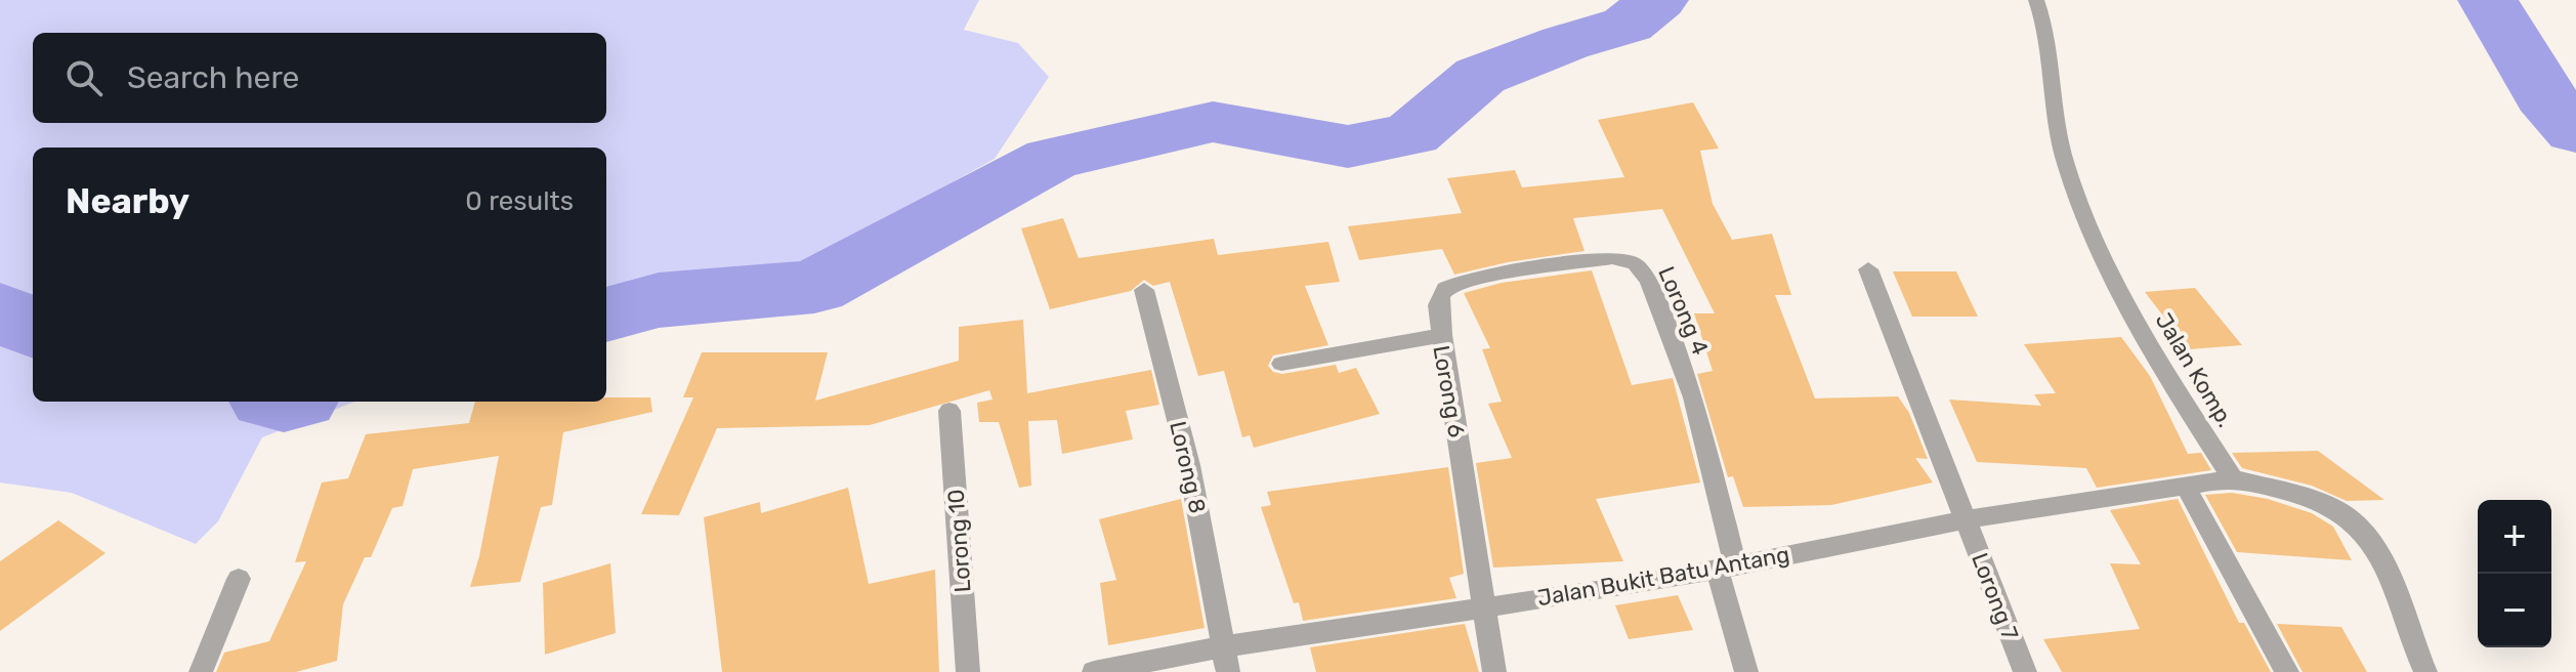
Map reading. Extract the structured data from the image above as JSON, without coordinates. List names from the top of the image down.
{
  "streets": {
    "street": [
      "Lorong 4",
      "Jalan Komp.",
      "Lorong 6",
      "Lorong 8",
      "Lorong 10",
      "Jalan Bukit Batu Antang",
      "Lorong 7"
    ]
  },
  "crossings": [
    ["Lorong 4", "Lorong 6"],
    ["Lorong 4", "Jalan Bukit Batu Antang"],
    ["Jalan Komp.", "Jalan Bukit Batu Antang"],
    ["Lorong 6", "Jalan Bukit Batu Antang"],
    ["Lorong 8", "Jalan Bukit Batu Antang"],
    ["Jalan Bukit Batu Antang", "Lorong 7"]
  ],
  "page": {
    "search": "Search here",
    "heading": ["Nearby", "0 results"],
    "map_buttons": ["+", "−"]
  }
}
